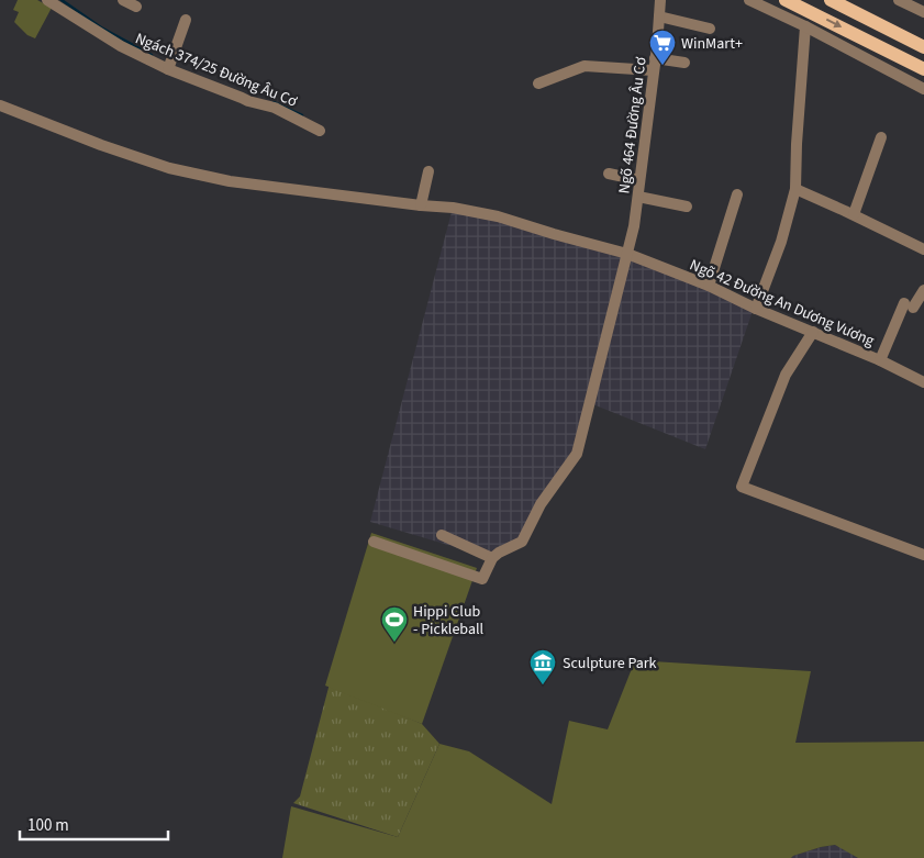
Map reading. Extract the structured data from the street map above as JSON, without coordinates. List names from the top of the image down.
{
  "streets": {
    "street": ["Ngách 374/25 Đường Âu Cơ", "Ngõ 464 Đường Âu Cơ", "Ngõ 42 Đường An Dương Vương"]
  },
  "crossings": [
    ["Ngõ 464 Đường Âu Cơ", "Ngõ 42 Đường An Dương Vương"]
  ],
  "places": {
    "supermarket": ["WinMart+"],
    "sports": ["Hippi Club - Pickleball"],
    "museum": ["Sculpture Park"]
  },
  "scale_bar": "100 m"
}
